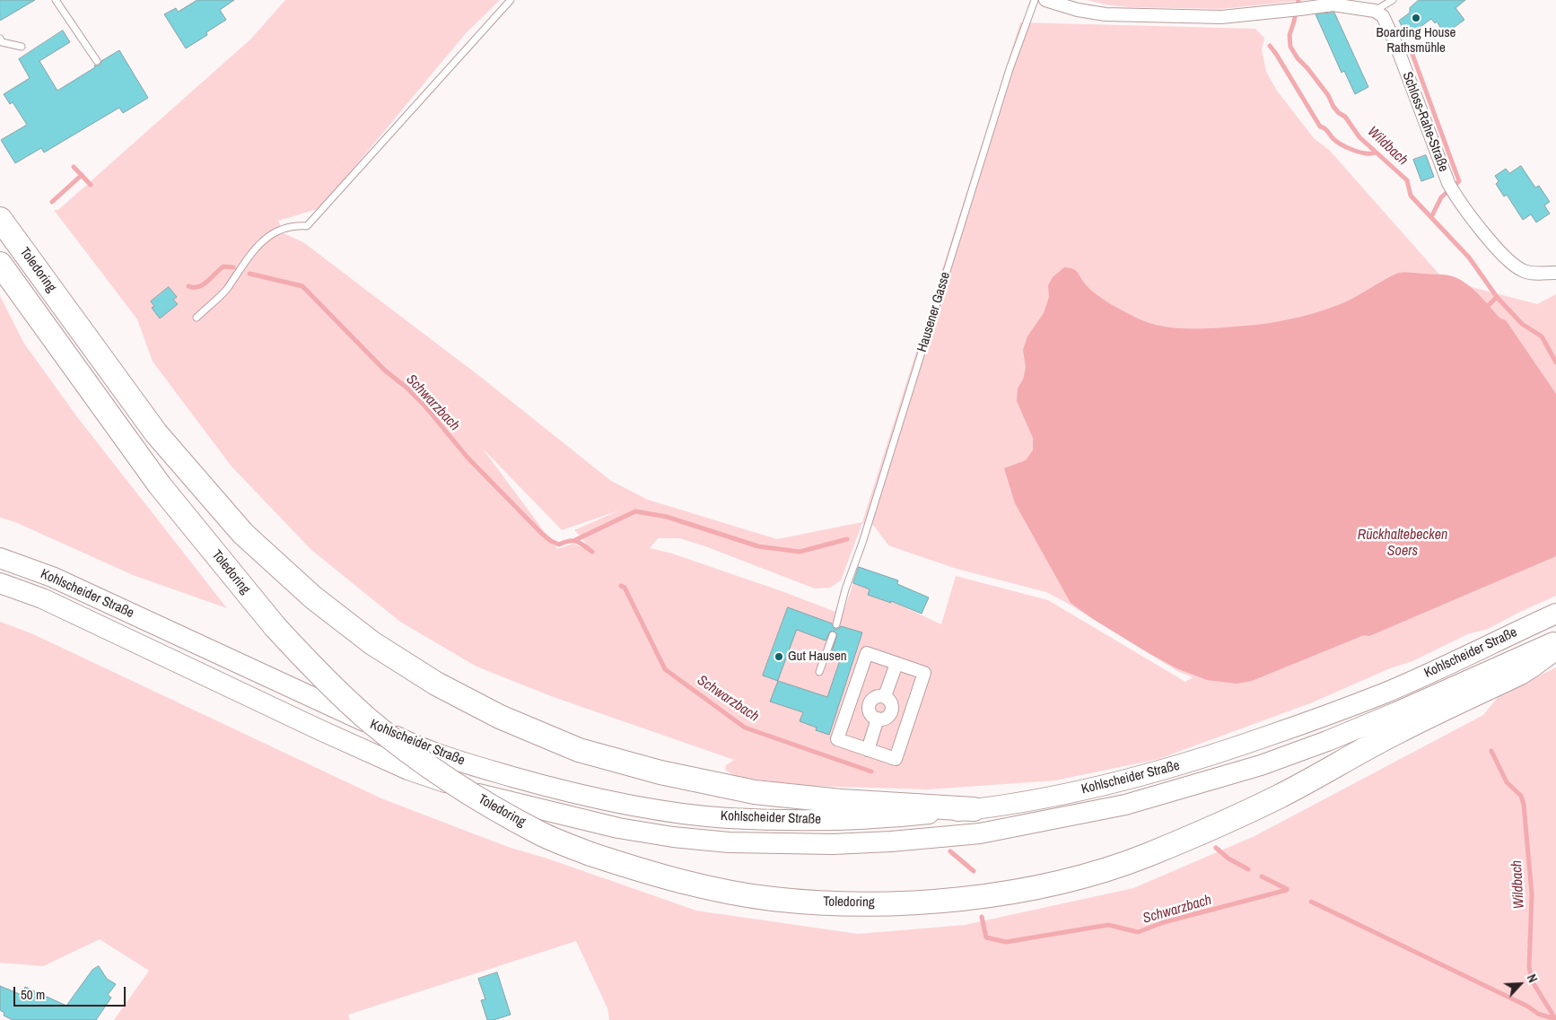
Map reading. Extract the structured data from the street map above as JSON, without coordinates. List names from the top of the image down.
{
  "streets": {
    "highway": ["Toledoring"],
    "main road": ["Kohlscheider Straße"],
    "street": ["Schloss-Rahe-Straße"],
    "lane": ["Hausener Gasse"]
  },
  "crossings": [
    ["Toledoring", "Kohlscheider Straße"]
  ],
  "water": ["Wildbach", "Schwarzbach", "Rückhaltebecken Soers"],
  "places": ["Boarding House Rathsmühle", "Gut Hausen"],
  "scale_bar": "50 m",
  "north": "top right"
}
